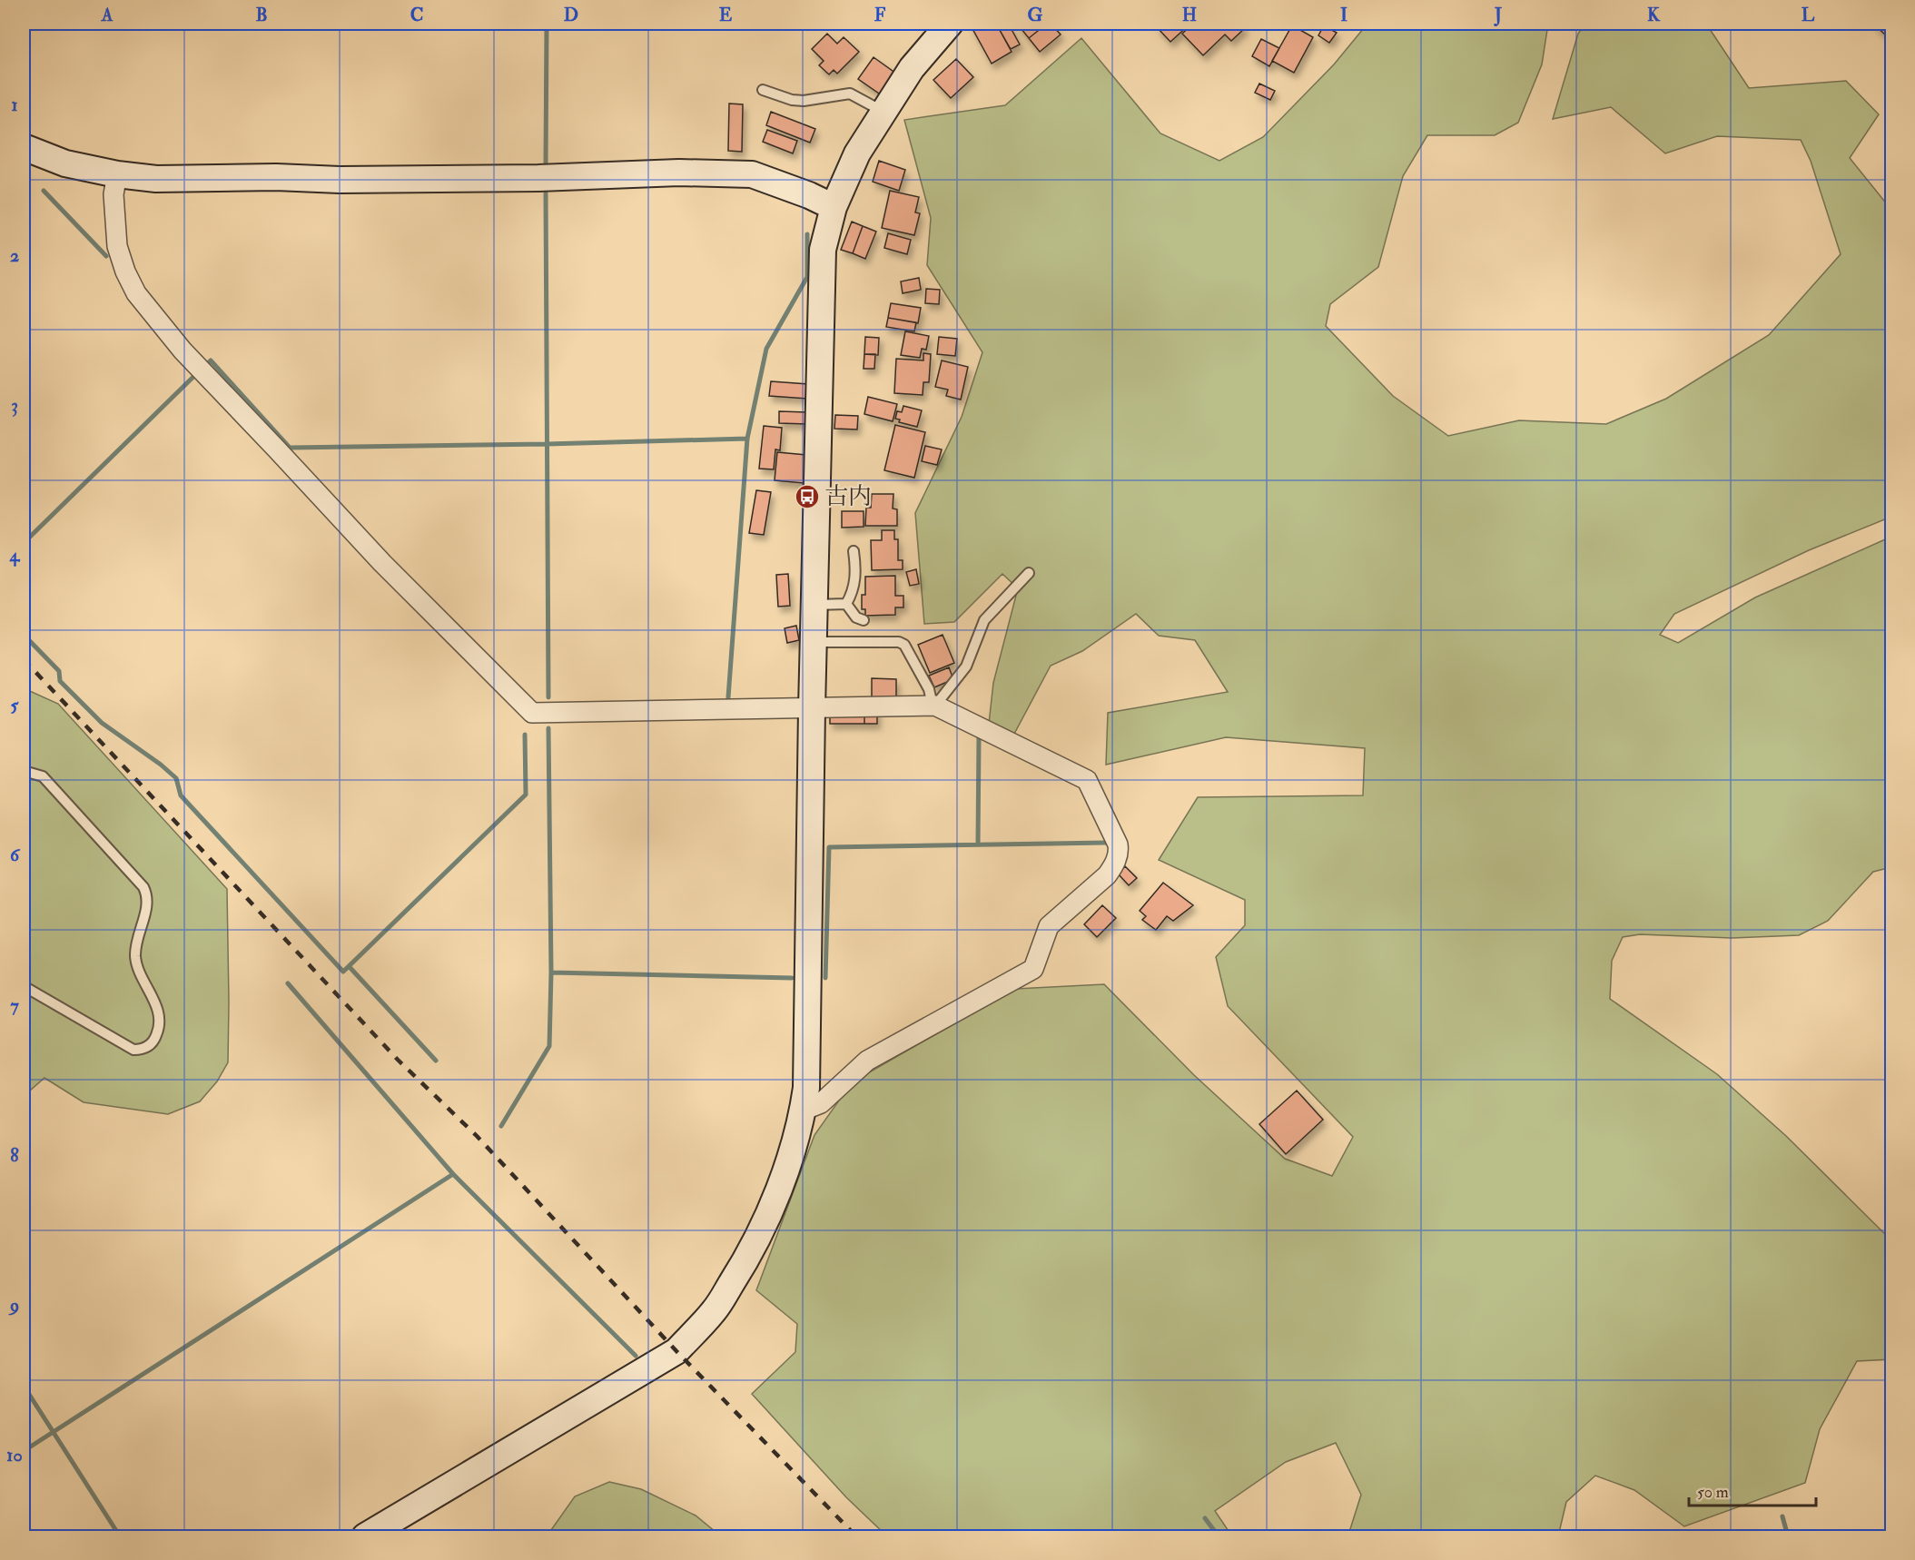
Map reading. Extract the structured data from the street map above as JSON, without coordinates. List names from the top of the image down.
{
  "places": {
    "bus stop": ["古内"]
  },
  "scale_bar": "50 m",
  "grid": {
    "columns": [
      "A",
      "B",
      "C",
      "D",
      "E",
      "F",
      "G",
      "H",
      "I",
      "J",
      "K",
      "L"
    ],
    "rows": [
      "1",
      "2",
      "3",
      "4",
      "5",
      "6",
      "7",
      "8",
      "9",
      "10"
    ]
  }
}
